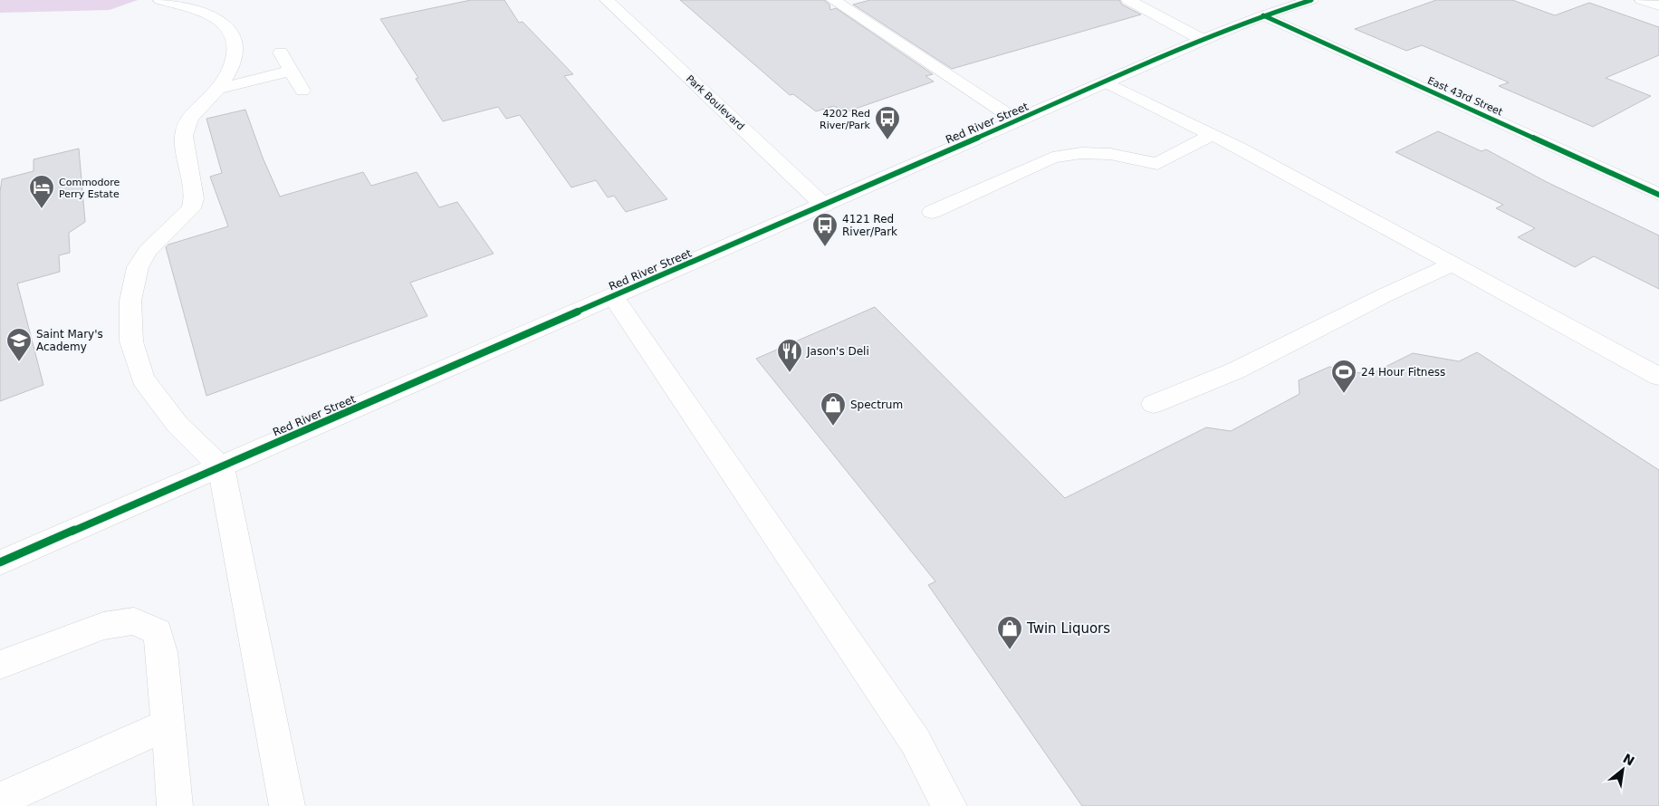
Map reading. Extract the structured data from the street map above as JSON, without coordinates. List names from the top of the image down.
{
  "streets": {
    "main road": ["East 43rd Street", "Park Boulevard", "Red River Street"]
  },
  "crossings": [
    ["East 43rd Street", "Red River Street"],
    ["Park Boulevard", "Red River Street"]
  ],
  "places": {
    "bus stop": ["4202 Red River/Park", "4121 Red River/Park"],
    "hotel": ["Commodore Perry Estate"],
    "school or university": ["Saint Mary's Academy"],
    "restaurant": ["Jason's Deli"],
    "sports": ["24 Hour Fitness"],
    "shop": ["Spectrum", "Twin Liquors"]
  },
  "north": "top right"
}
